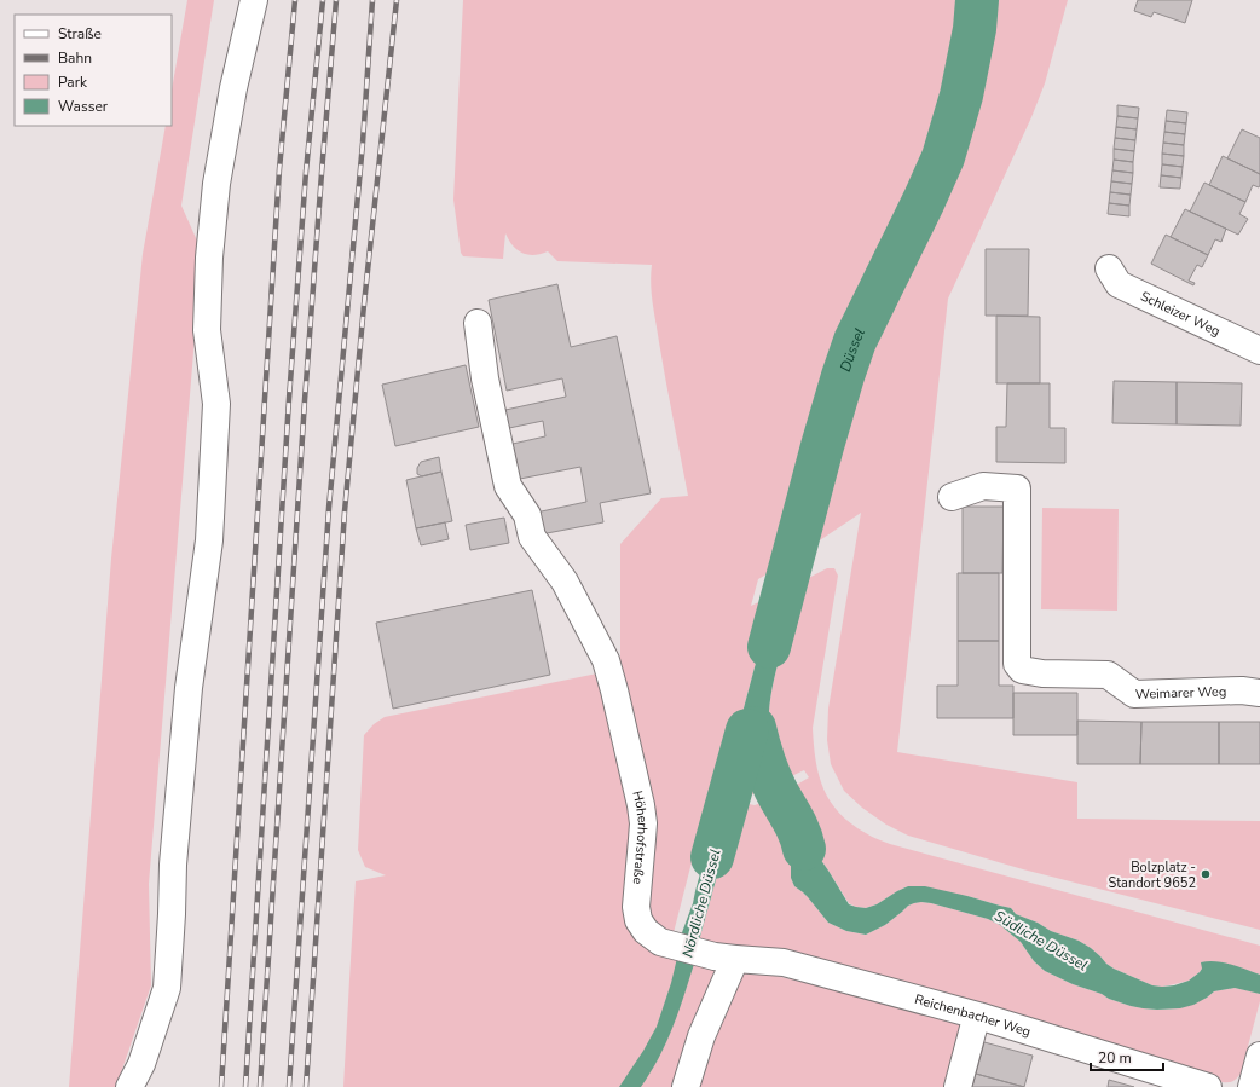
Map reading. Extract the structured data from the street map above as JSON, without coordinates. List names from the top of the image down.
{
  "streets": {
    "street": [
      "Schleizer Weg",
      "Weimarer Weg",
      "Höherhofstraße",
      "Reichenbacher Weg"
    ]
  },
  "crossings": [
    ["Höherhofstraße", "Reichenbacher Weg"]
  ],
  "water": ["Düssel", "Nördliche Düssel", "Südliche Düssel"],
  "places": ["Bolzplatz - Standort 9652"],
  "legend": [
    "Straße",
    "Bahn",
    "Park",
    "Wasser"
  ],
  "scale_bar": "20 m"
}
